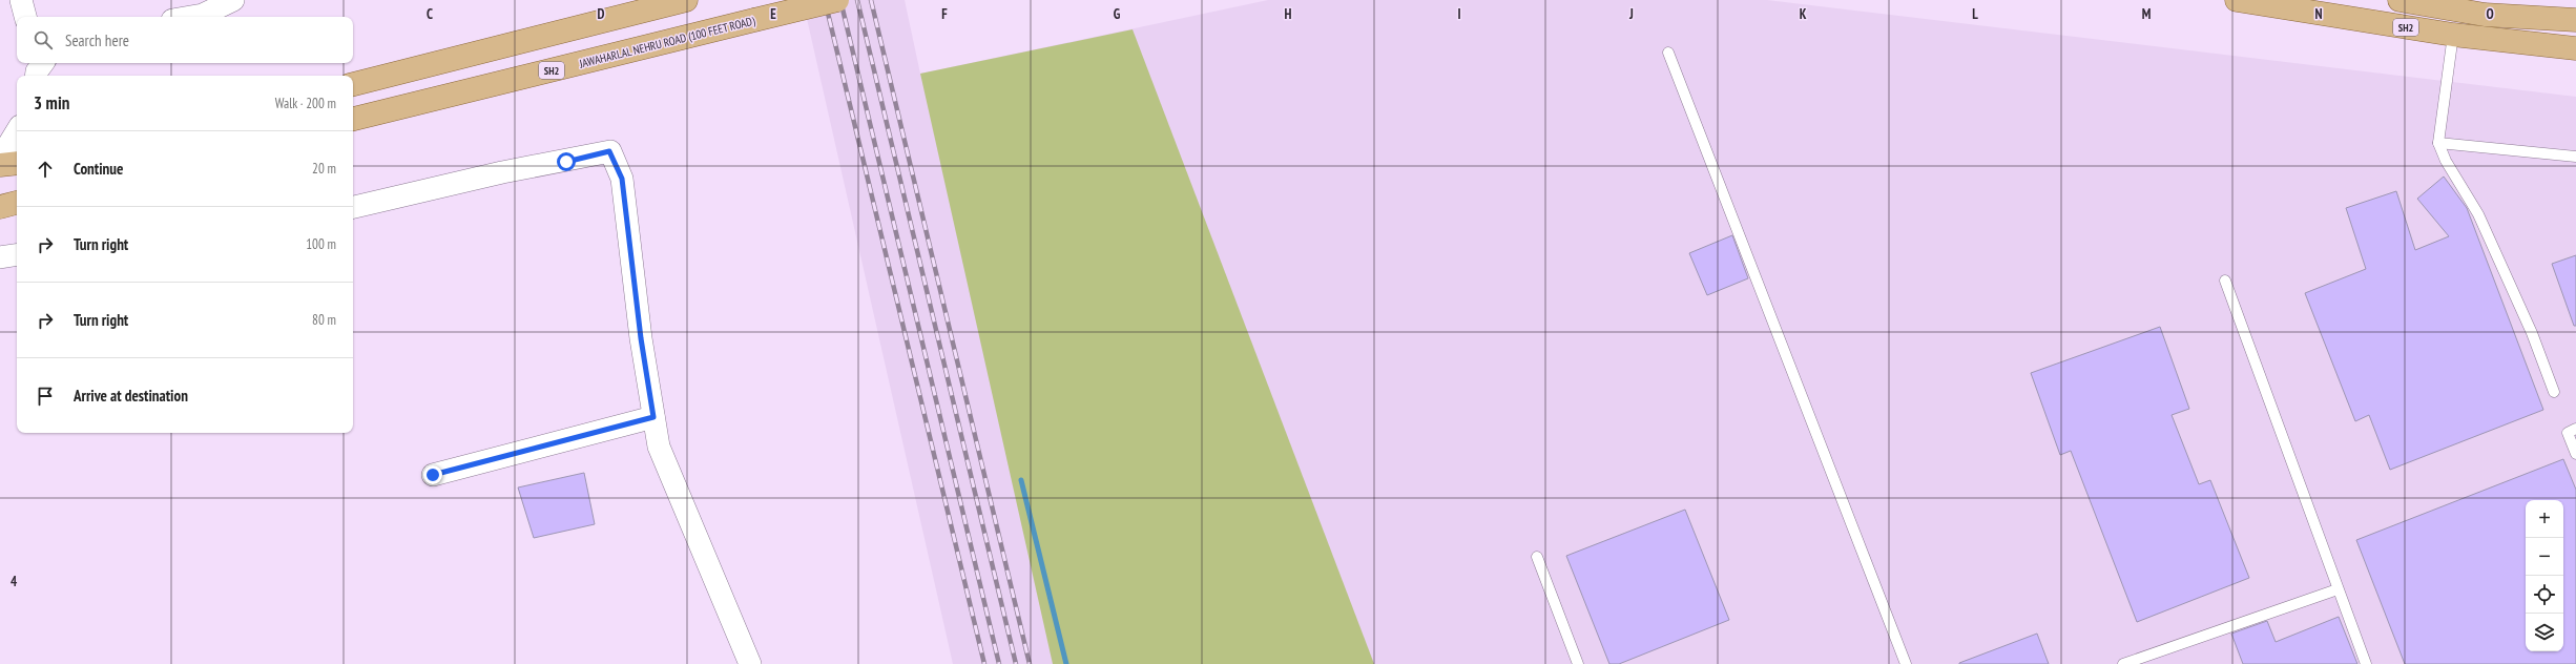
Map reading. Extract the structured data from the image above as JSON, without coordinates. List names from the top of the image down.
{
  "streets": {
    "main road": ["SH2", "JAWAHARLAL NEHRU ROAD (100 FEET ROAD)"]
  },
  "page": {
    "search": "Search here",
    "heading": ["3 min", "Walk · 200 m"],
    "list": [
      ["Continue", "20 m"],
      ["Turn right", "100 m"],
      ["Turn right", "80 m"],
      "Arrive at destination"
    ],
    "map_buttons": ["+", "−"]
  },
  "grid": {
    "columns": [
      "C",
      "D",
      "E",
      "F",
      "G",
      "H",
      "I",
      "J",
      "K",
      "L",
      "M",
      "N",
      "O"
    ],
    "rows": ["4"]
  }
}
